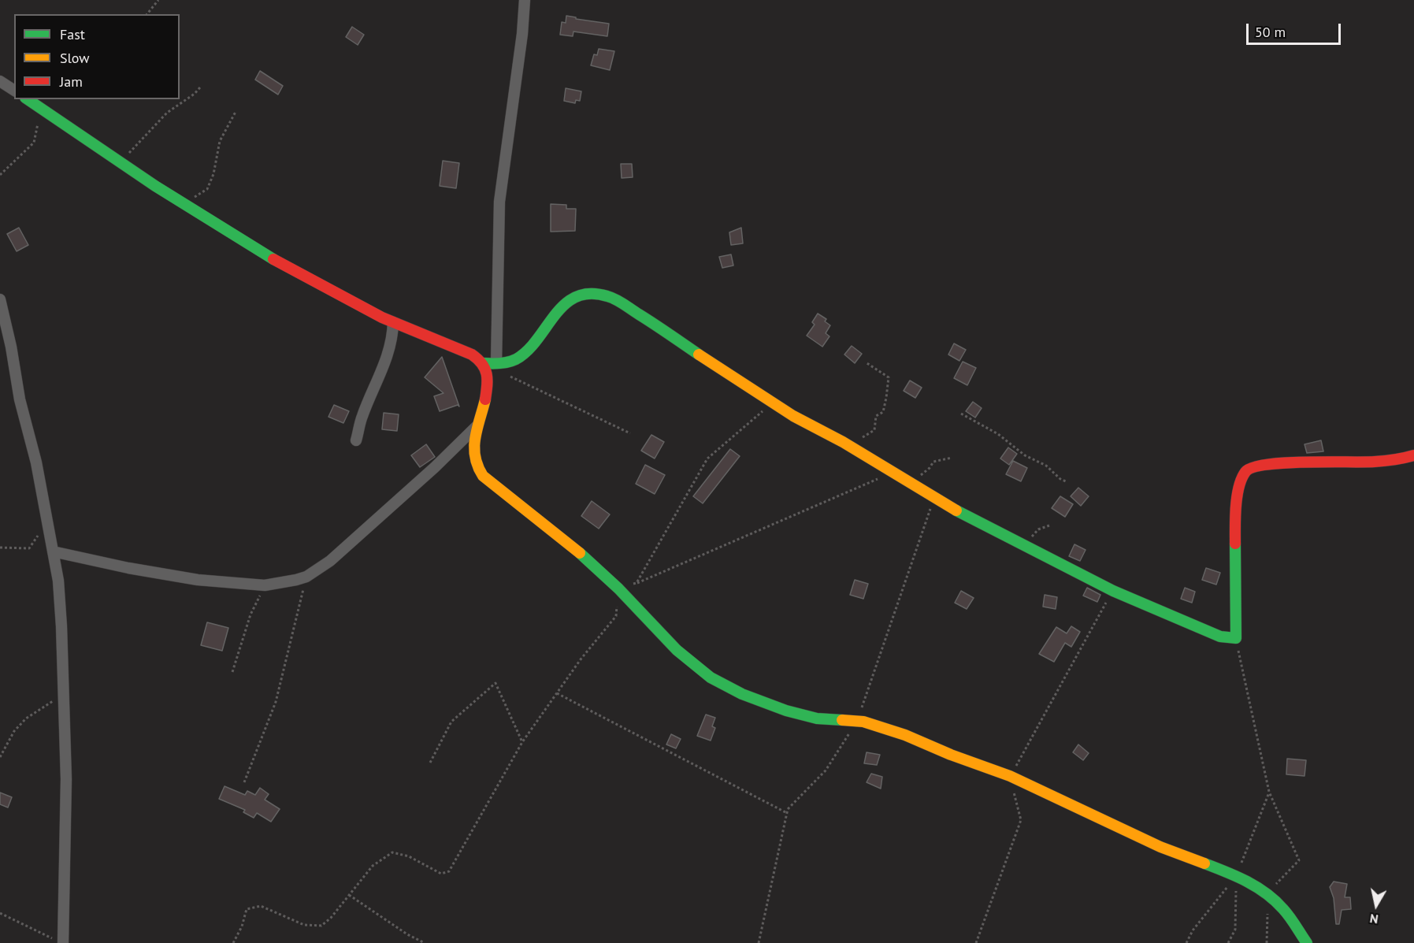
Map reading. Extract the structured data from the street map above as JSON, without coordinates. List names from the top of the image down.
{
  "legend": ["Fast", "Slow", "Jam"],
  "scale_bar": "50 m",
  "north": "bottom"
}
